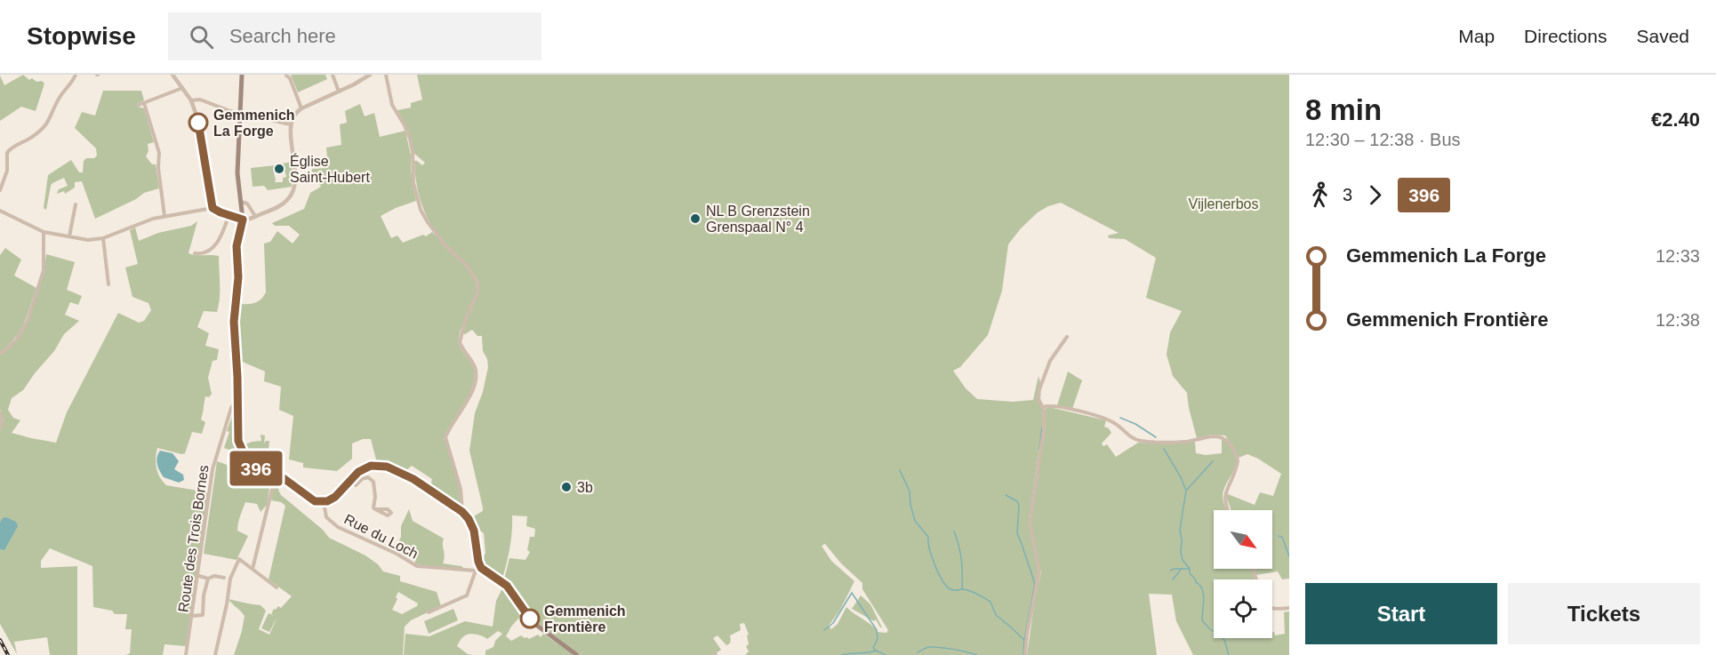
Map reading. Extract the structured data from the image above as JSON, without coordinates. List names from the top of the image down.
{
  "streets": {
    "street": ["Rue du Loch", "Route des Trois Bornes"]
  },
  "parks": ["Vijlenerbos"],
  "places": [
    "Gemmenich La Forge",
    "Église Saint-Hubert",
    "NL B Grenzstein Grenspaal N° 4",
    "3b",
    "Gemmenich Frontière"
  ],
  "lines": ["bus line 396"],
  "north": "bottom right",
  "page": {
    "header": "Stopwise",
    "search": "Search here",
    "nav": ["Map", "Directions", "Saved"],
    "on_map": "396",
    "heading": ["8 min", "12:30 – 12:38 · Bus", "€2.40"],
    "legs": ["3", "396"],
    "list": [
      {
        "name": "Gemmenich La Forge",
        "value": "12:33"
      },
      {
        "name": "Gemmenich Frontière",
        "value": "12:38"
      }
    ],
    "buttons": ["Start", "Tickets"]
  }
}
